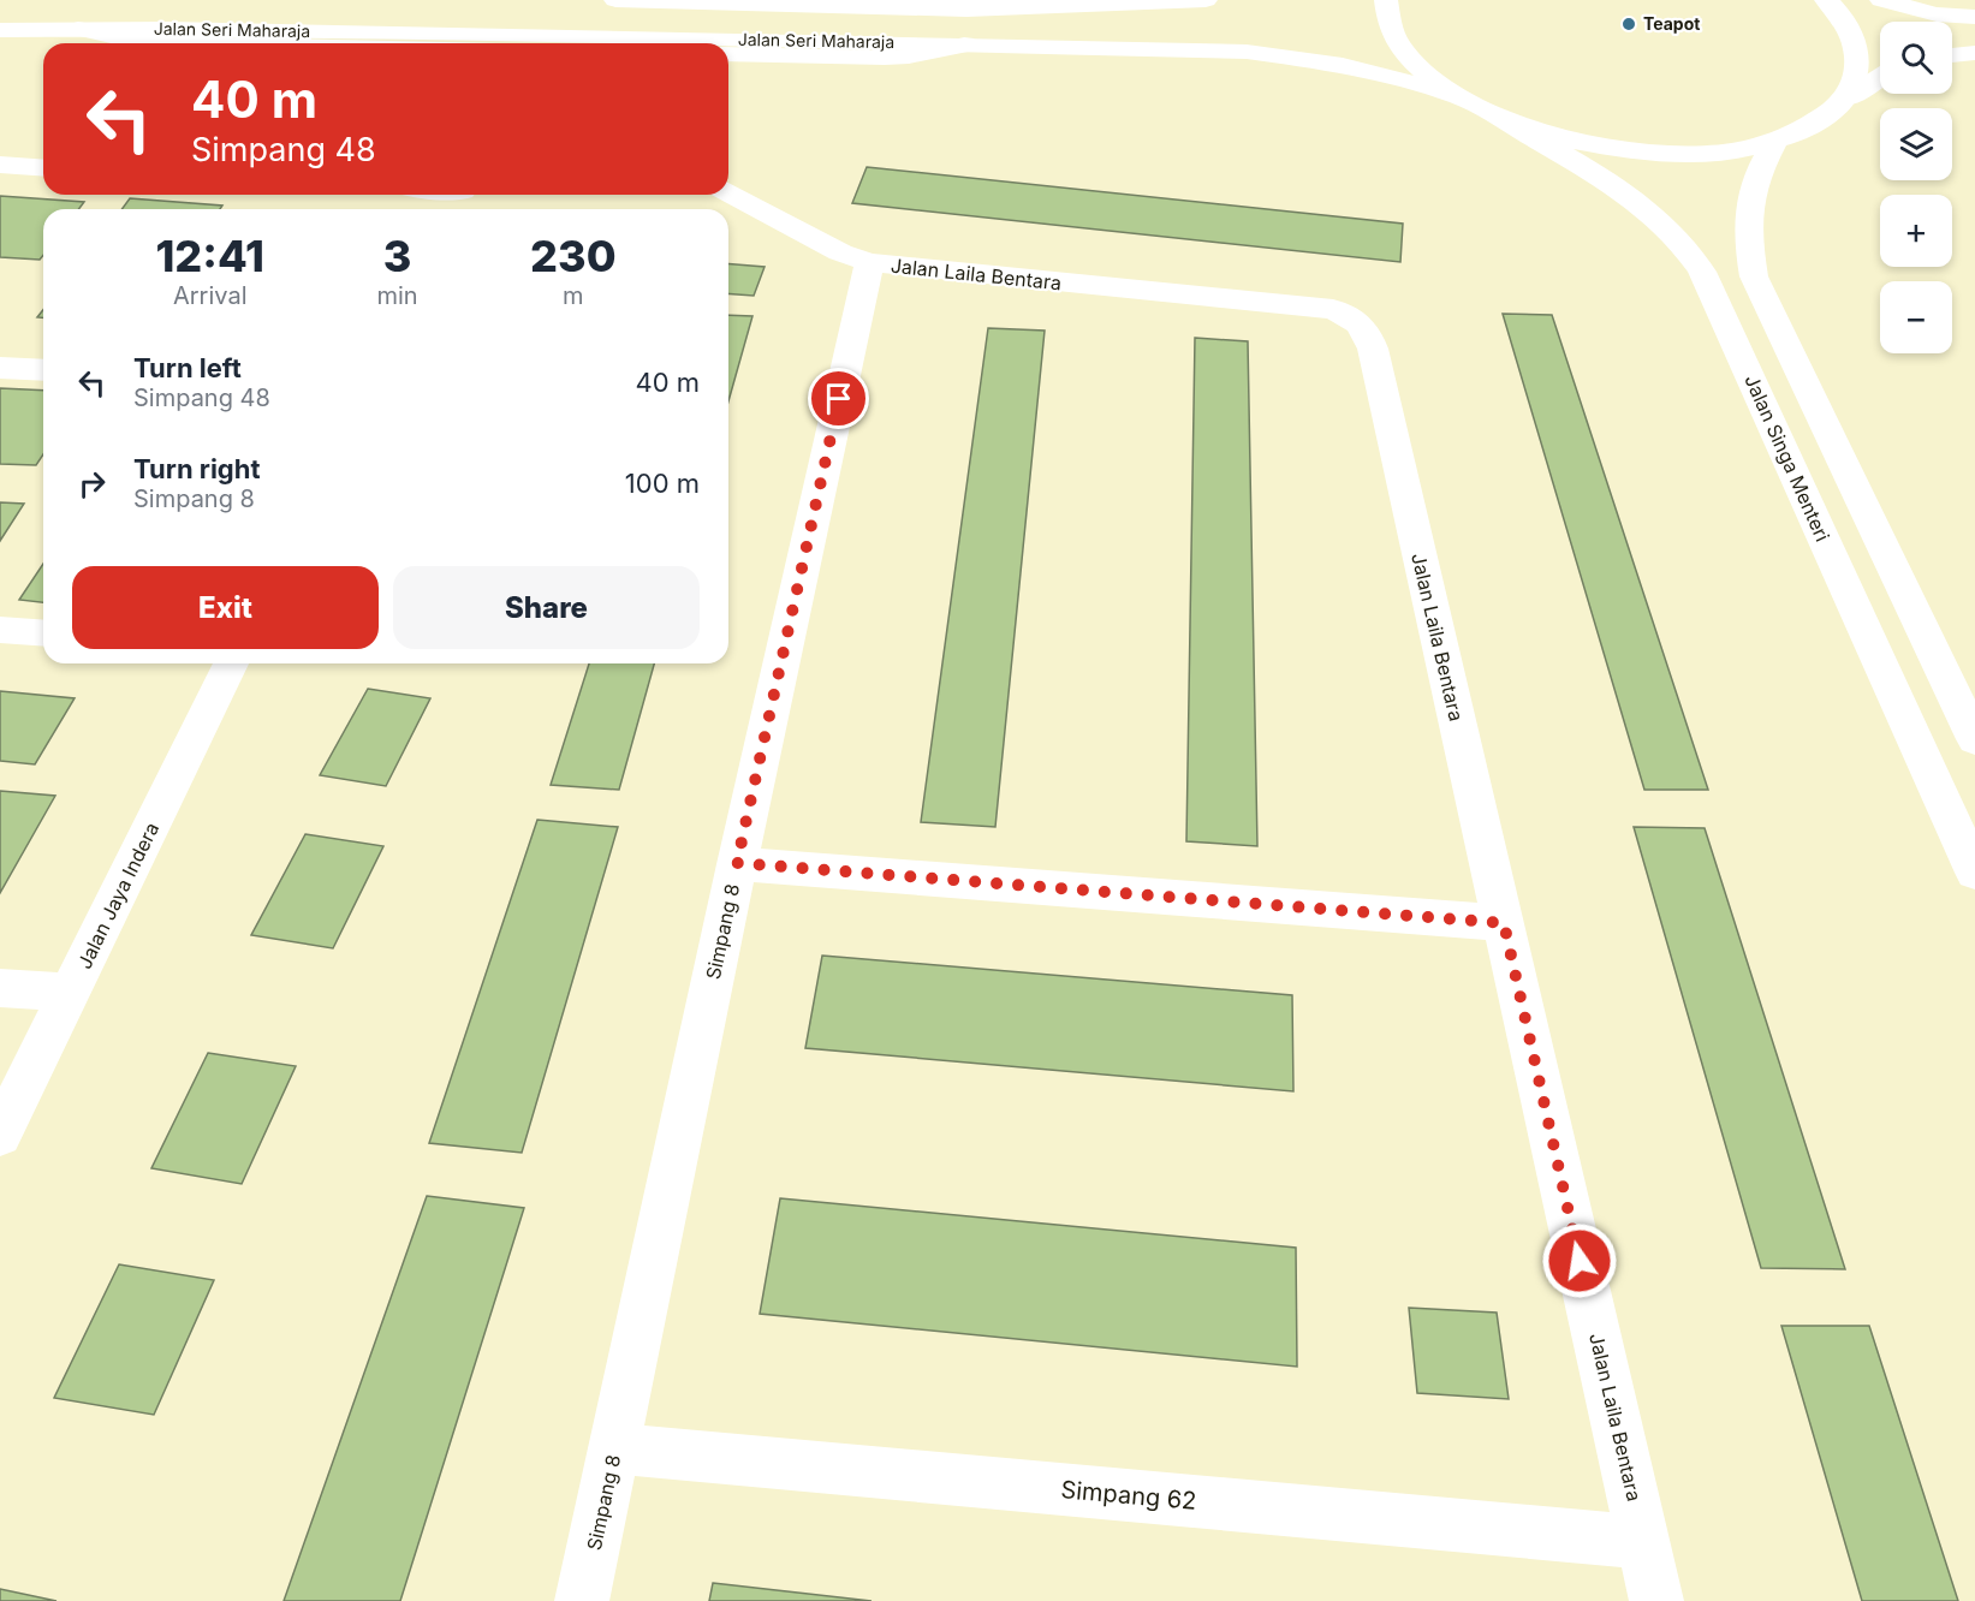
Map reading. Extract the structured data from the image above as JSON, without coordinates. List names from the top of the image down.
{
  "streets": {
    "street": [
      "Jalan Seri Maharaja",
      "Jalan Laila Bentara",
      "Jalan Singa Menteri",
      "Jalan Jaya Indera",
      "Simpang 8",
      "Simpang 62"
    ]
  },
  "crossings": [
    ["Jalan Laila Bentara", "Simpang 8"],
    ["Jalan Laila Bentara", "Simpang 62"],
    ["Simpang 8", "Simpang 62"]
  ],
  "places": ["Teapot"],
  "page": {
    "map_buttons": ["+", "−"],
    "turn": ["40 m", "Simpang 48"],
    "eta": [
      "12:41",
      "Arrival",
      "3",
      "min",
      "230",
      "m"
    ],
    "list": [
      {
        "name": "Turn left",
        "note": "Simpang 48",
        "value": "40 m"
      },
      {
        "name": "Turn right",
        "note": "Simpang 8",
        "value": "100 m"
      }
    ],
    "buttons": ["Exit", "Share"]
  }
}
